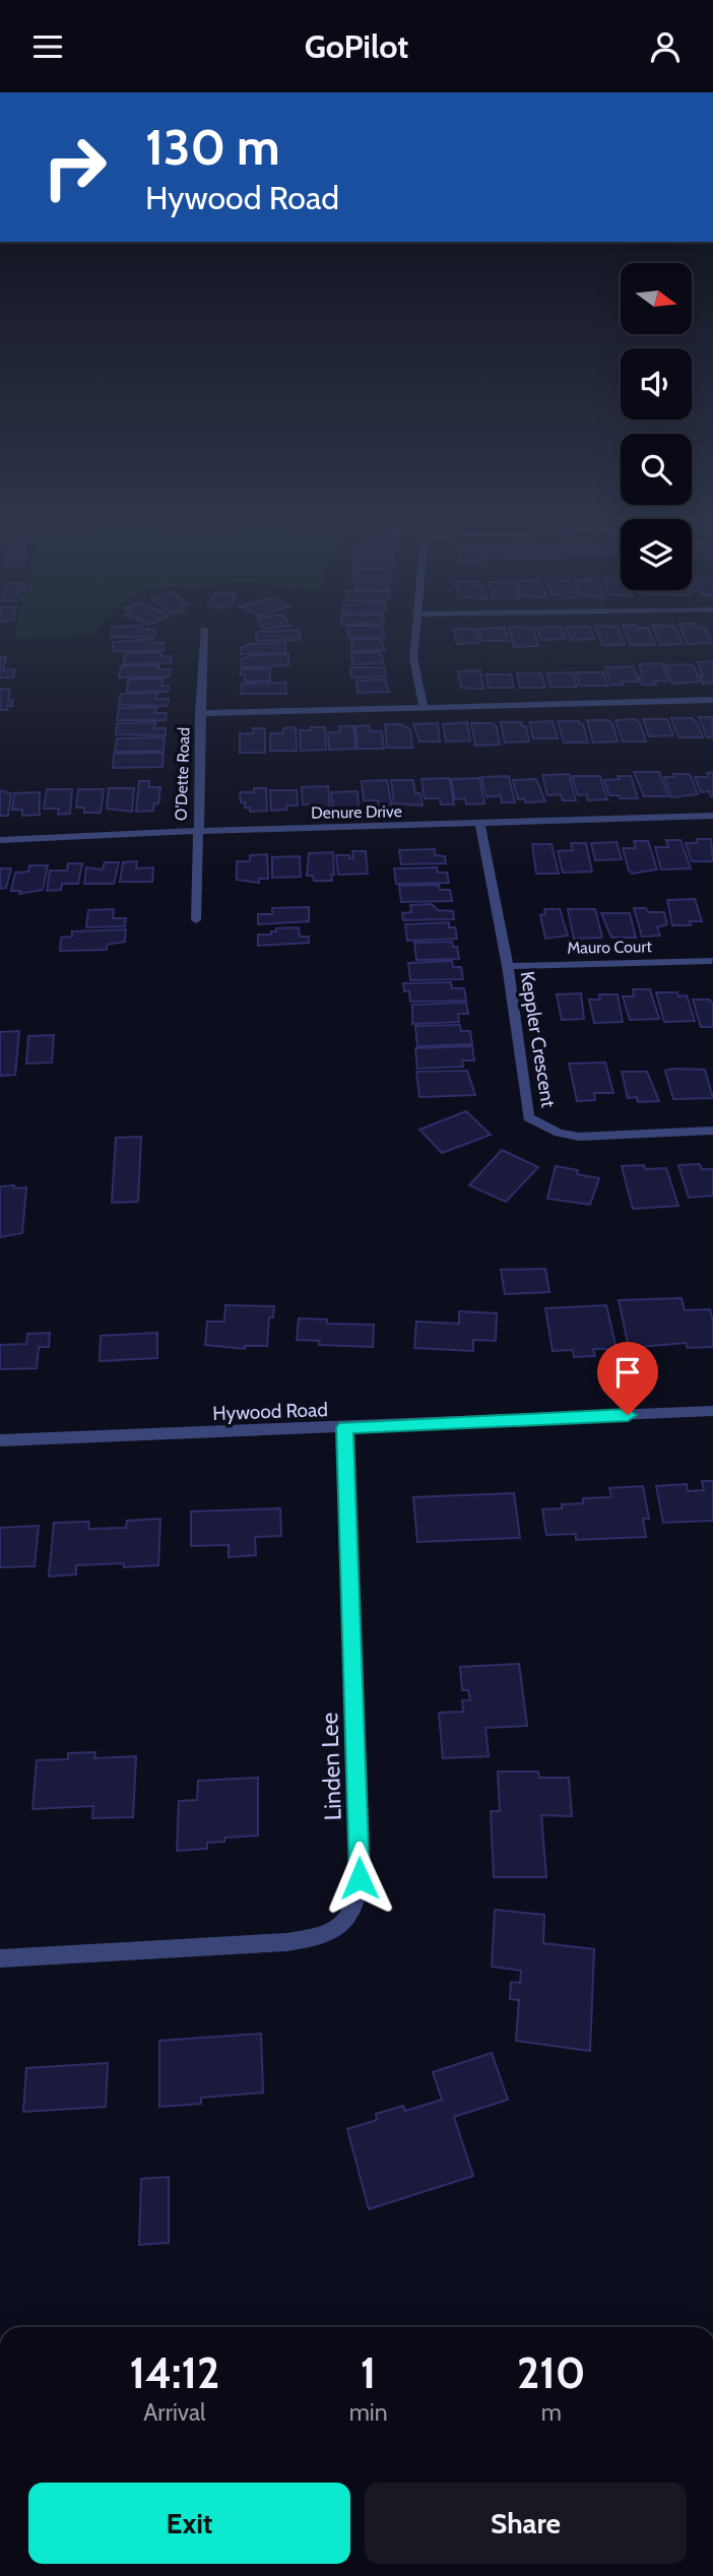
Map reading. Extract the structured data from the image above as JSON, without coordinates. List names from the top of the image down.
{
  "streets": {
    "street": [
      "O'Dette Road",
      "Denure Drive",
      "Mauro Court",
      "Keppler Crescent",
      "Hywood Road",
      "Linden Lee"
    ]
  },
  "crossings": [
    ["O'Dette Road", "Denure Drive"],
    ["Denure Drive", "Keppler Crescent"],
    ["Mauro Court", "Keppler Crescent"],
    ["Hywood Road", "Linden Lee"]
  ],
  "north": "right",
  "page": {
    "header": "GoPilot",
    "turn": ["130 m", "Hywood Road"],
    "eta": [
      "14:12",
      "Arrival",
      "1",
      "min",
      "210",
      "m"
    ],
    "buttons": ["Exit", "Share"]
  }
}
